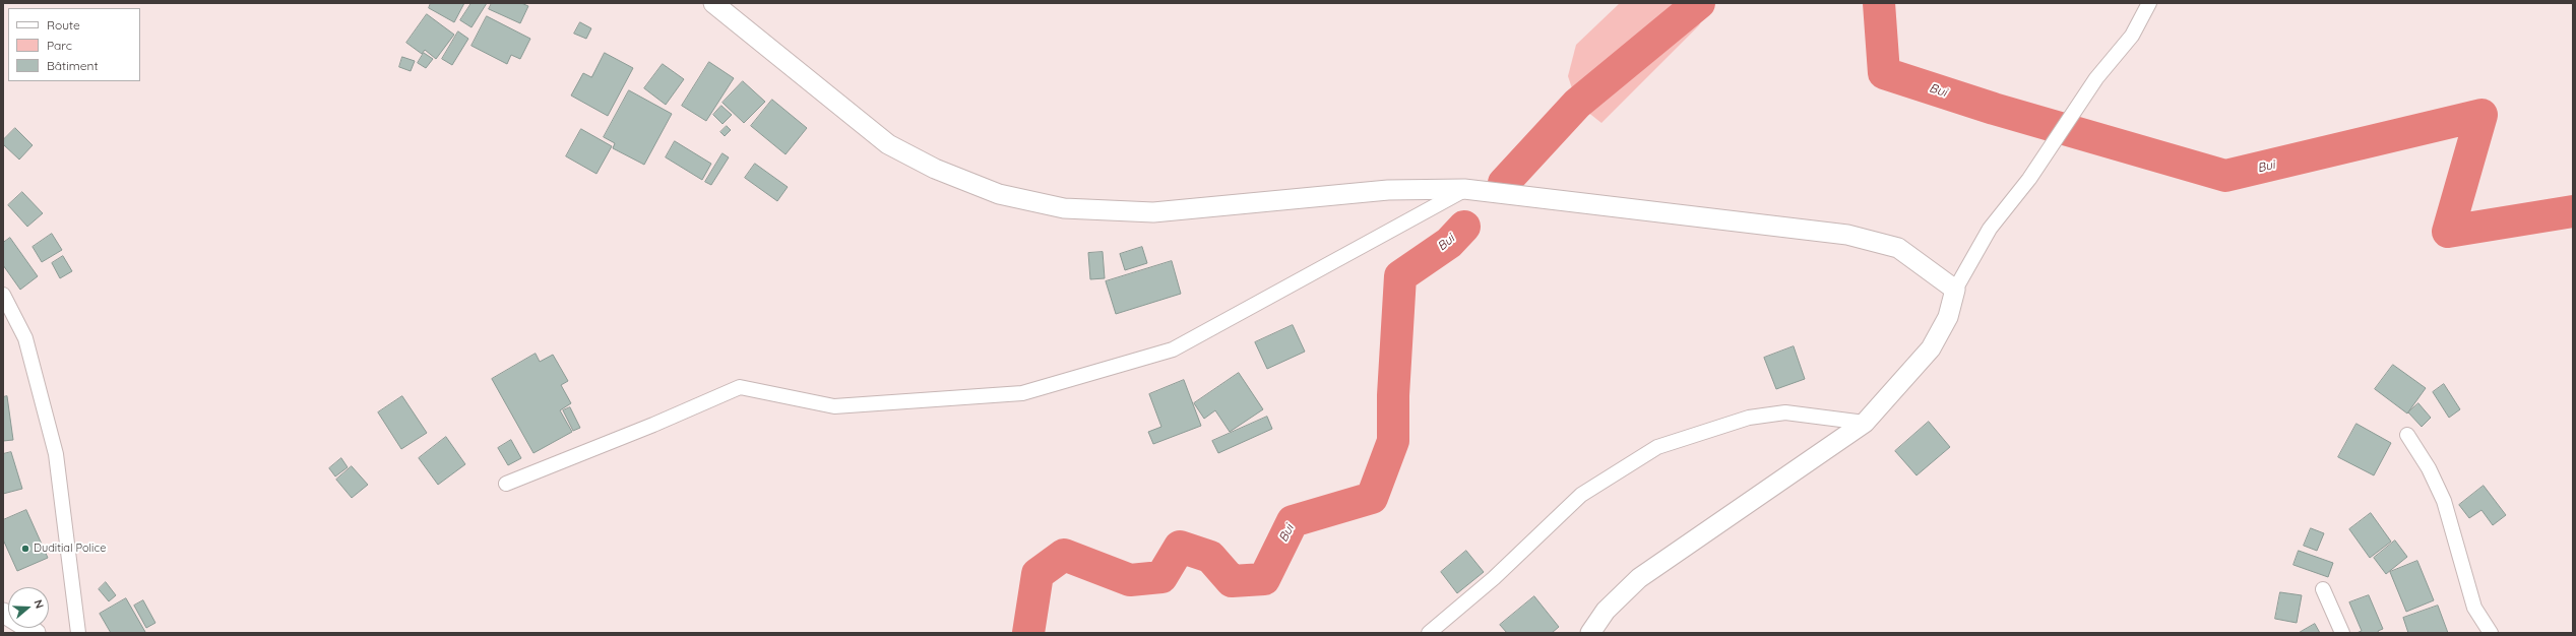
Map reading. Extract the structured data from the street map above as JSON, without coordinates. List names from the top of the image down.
{
  "water": ["Bui"],
  "places": ["Duditial Police"],
  "legend": ["Route", "Parc", "Bâtiment"],
  "north": "right"
}
